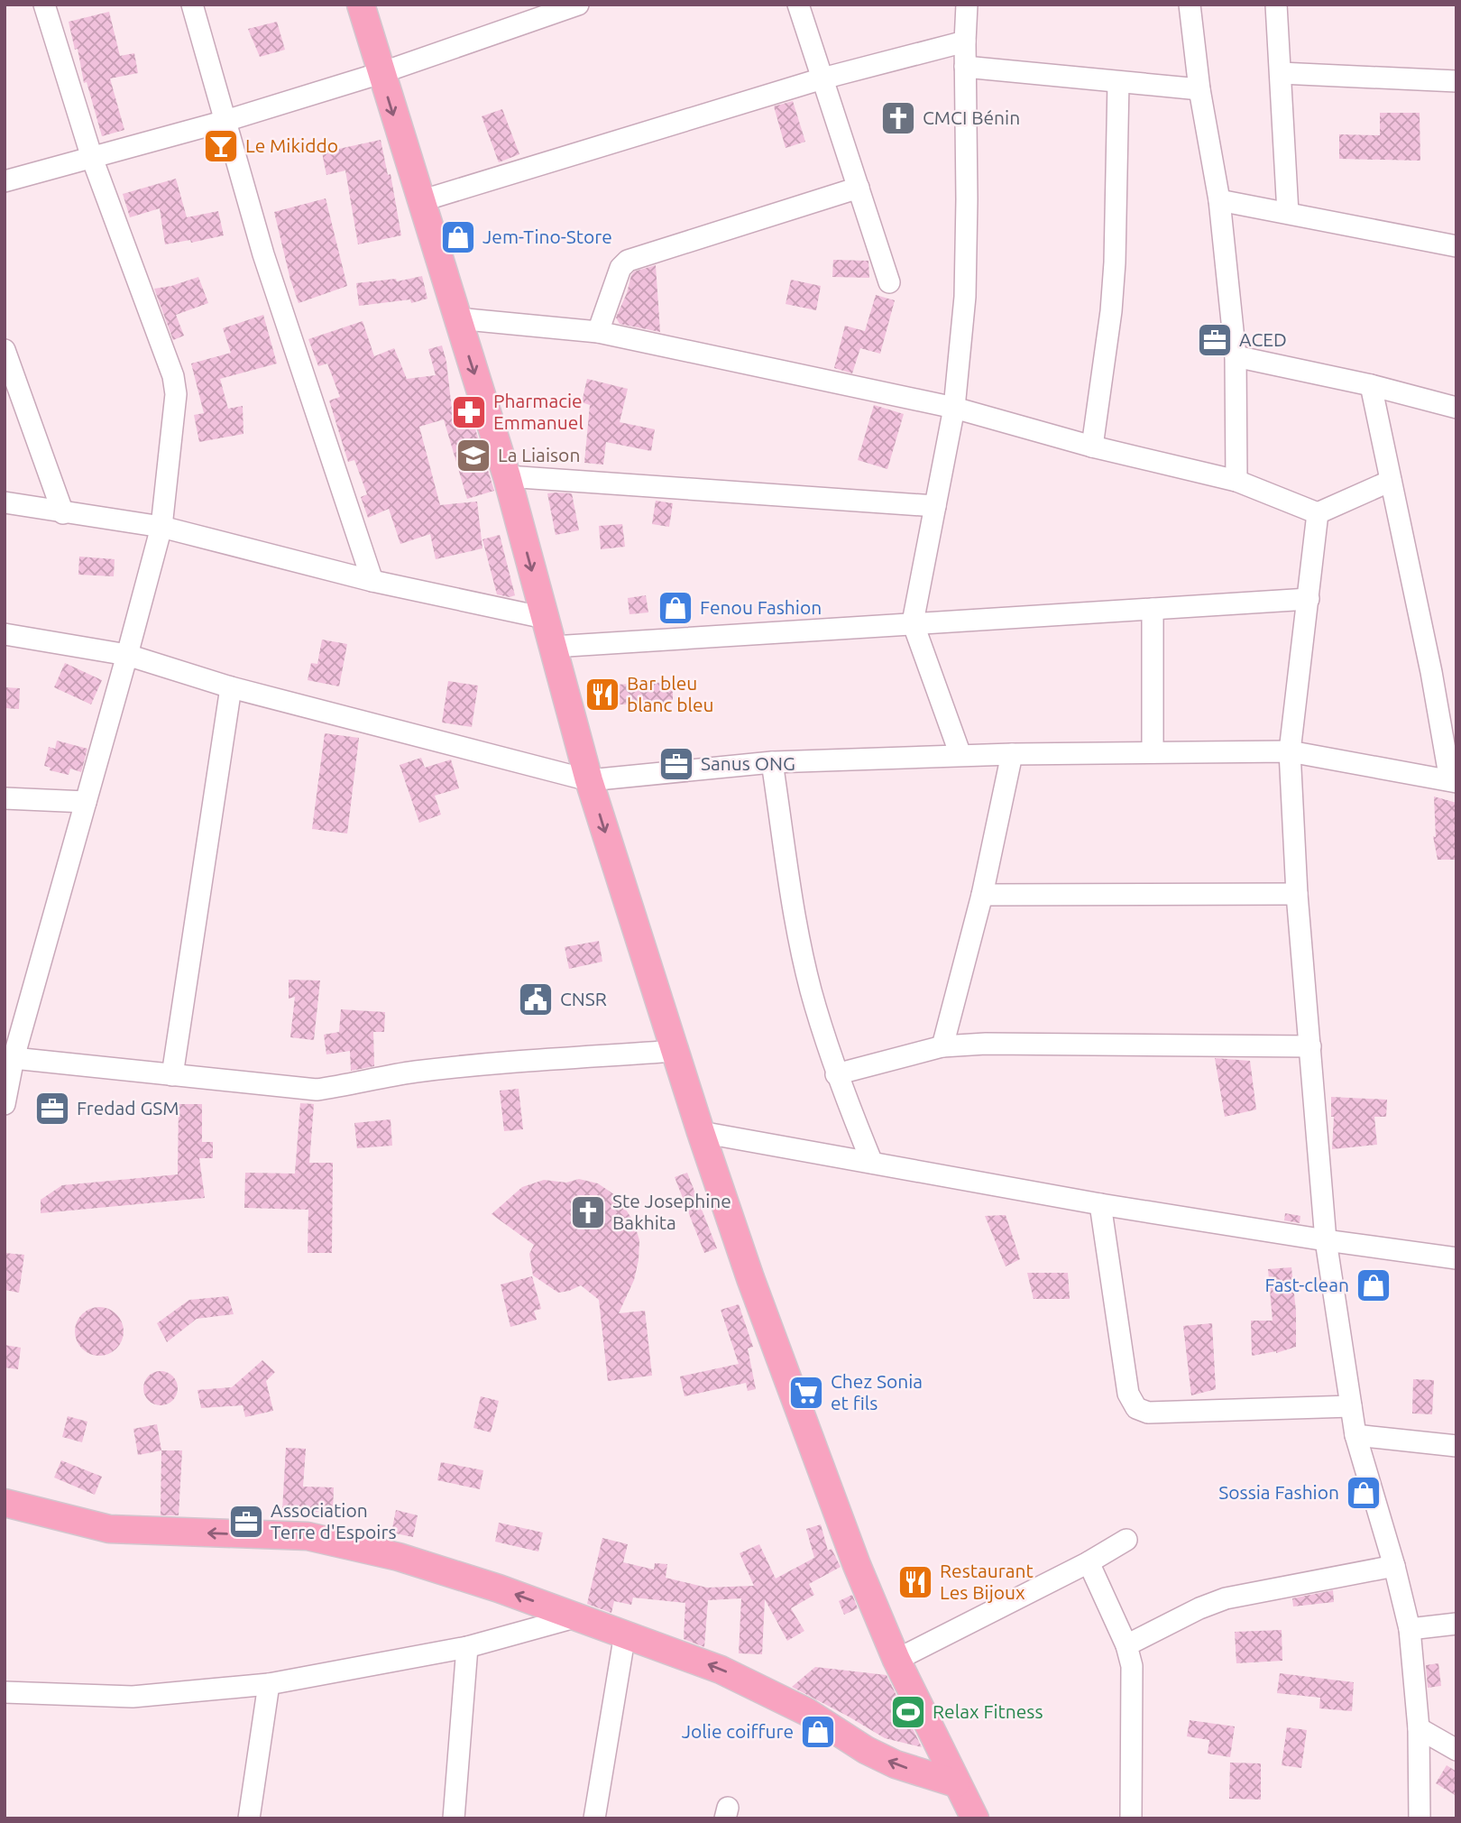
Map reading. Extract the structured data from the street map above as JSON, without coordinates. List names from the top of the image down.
{
  "places": {
    "church": ["CMCI Bénin", "Ste Josephine Bakhita"],
    "bar": ["Le Mikiddo"],
    "shop": [
      "Jem-Tino-Store",
      "Fenou Fashion",
      "Fast-clean",
      "Sossia Fashion",
      "Jolie coiffure"
    ],
    "office": [
      "ACED",
      "Sanus ONG",
      "Fredad GSM",
      "Association Terre d'Espoirs"
    ],
    "pharmacy": ["Pharmacie Emmanuel"],
    "school or university": ["La Liaison"],
    "restaurant": ["Bar bleu blanc bleu", "Restaurant Les Bijoux"],
    "public building": ["CNSR"],
    "supermarket": ["Chez Sonia et fils"],
    "sports": ["Relax Fitness"]
  }
}
